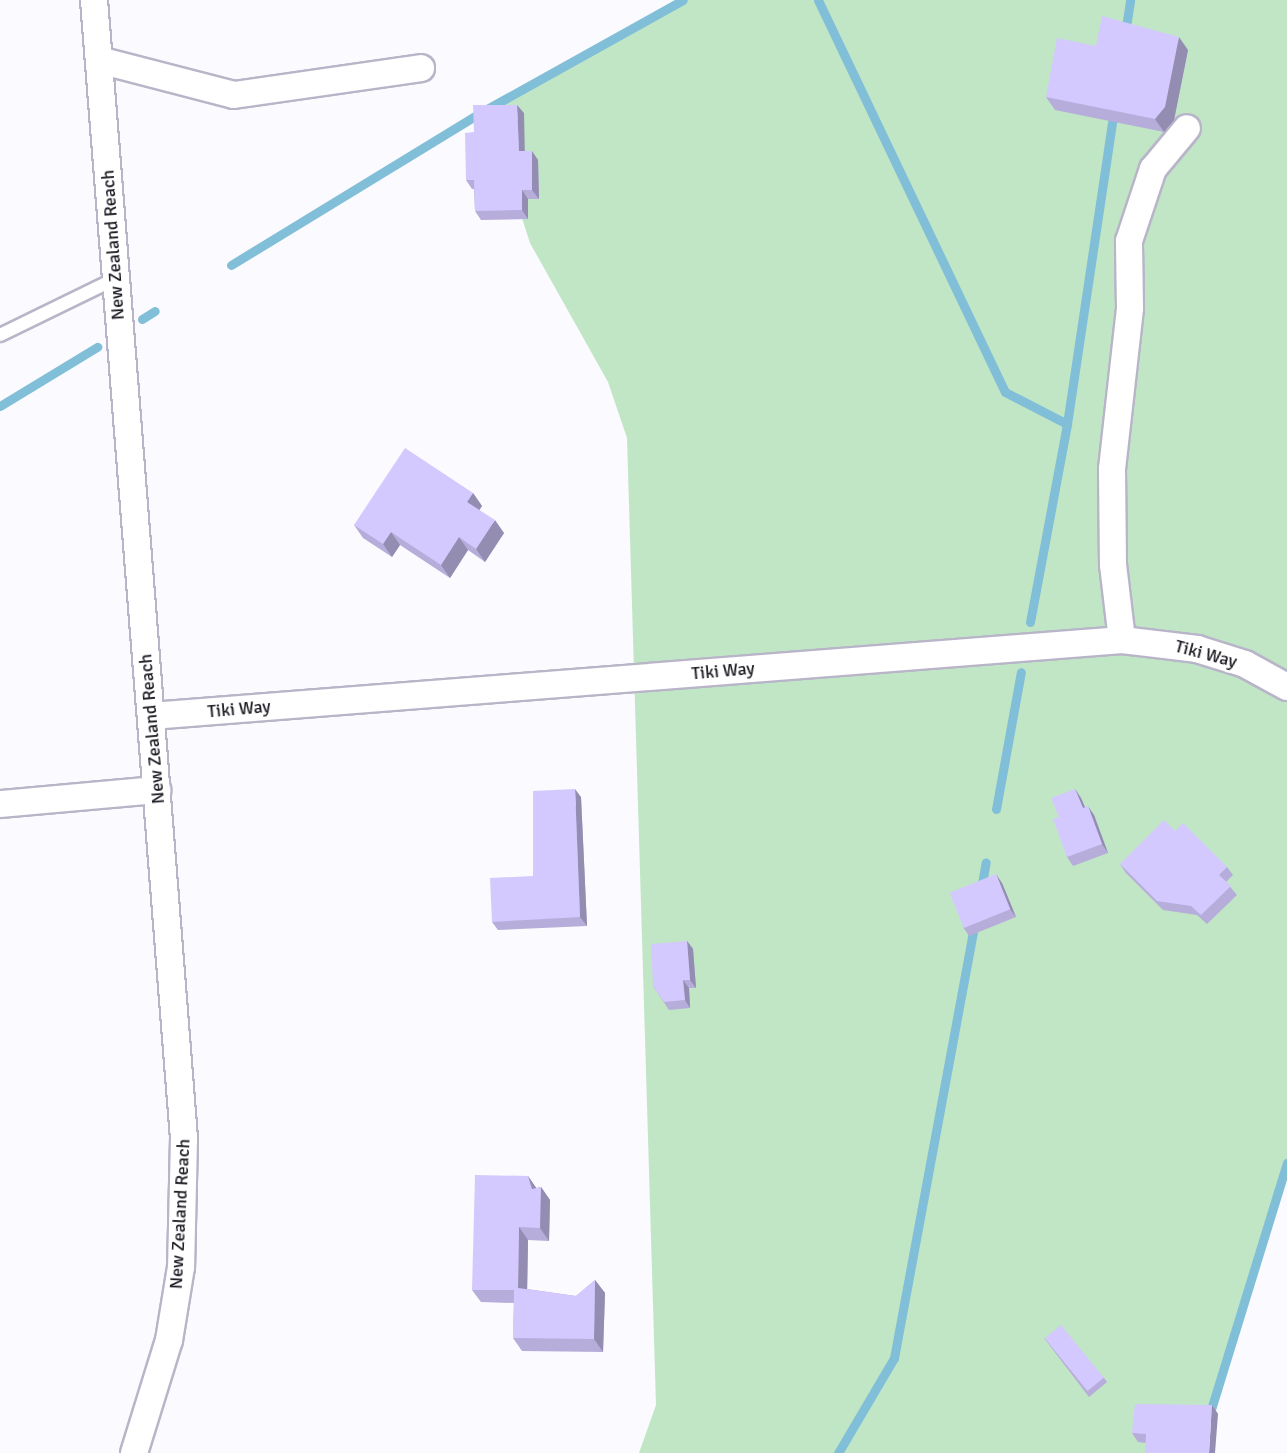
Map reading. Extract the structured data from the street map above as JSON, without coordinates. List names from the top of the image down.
{
  "streets": {
    "street": ["New Zealand Reach", "Tiki Way"]
  },
  "crossings": [
    ["New Zealand Reach", "Tiki Way"]
  ]
}
